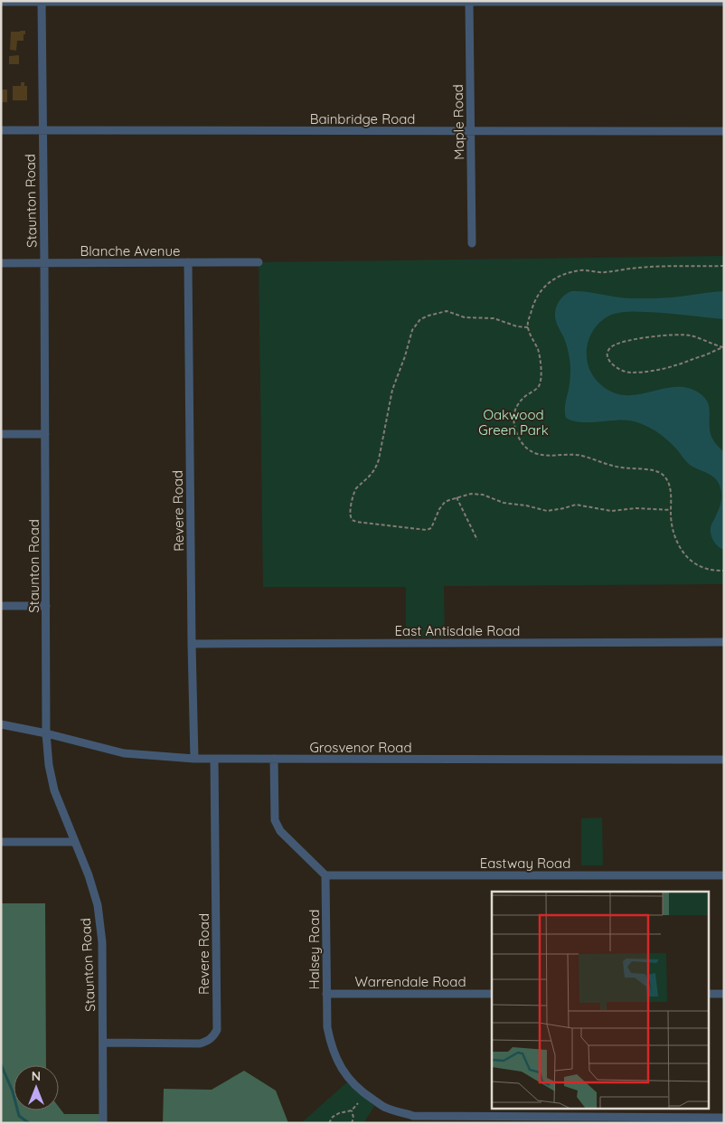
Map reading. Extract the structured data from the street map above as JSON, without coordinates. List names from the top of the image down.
{
  "streets": {
    "street": [
      "Bainbridge Road",
      "Maple Road",
      "Staunton Road",
      "Blanche Avenue",
      "Revere Road",
      "East Antisdale Road",
      "Grosvenor Road",
      "Eastway Road",
      "Halsey Road",
      "Warrendale Road"
    ]
  },
  "crossings": [
    ["Bainbridge Road", "Maple Road"],
    ["Bainbridge Road", "Staunton Road"],
    ["Staunton Road", "Blanche Avenue"],
    ["Staunton Road", "Revere Road"],
    ["Staunton Road", "Grosvenor Road"],
    ["Blanche Avenue", "Revere Road"],
    ["Revere Road", "East Antisdale Road"],
    ["Revere Road", "Grosvenor Road"],
    ["Eastway Road", "Halsey Road"],
    ["Halsey Road", "Warrendale Road"]
  ],
  "parks": ["Oakwood Green Park"],
  "north": "top"
}
